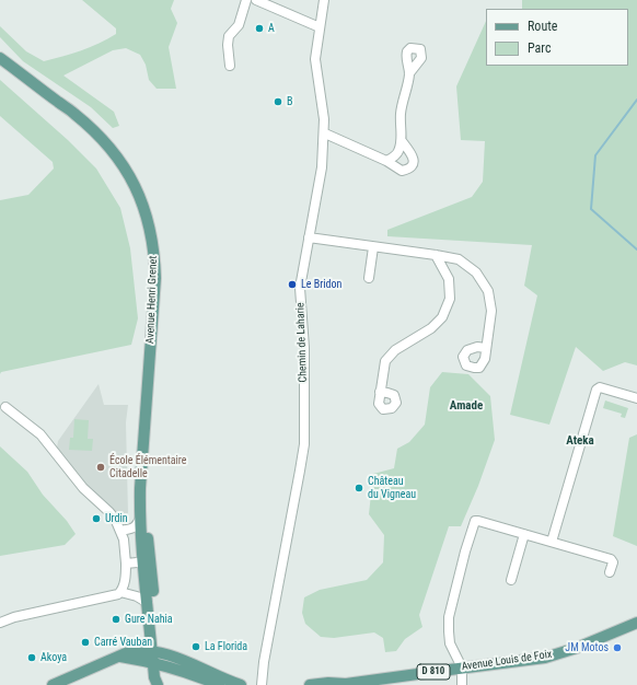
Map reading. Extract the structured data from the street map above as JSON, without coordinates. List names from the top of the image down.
{
  "streets": {
    "main road": ["Avenue Henri Grenet", "Avenue Louis de Foix", "D 810"],
    "street": ["Chemin de Laharie"]
  },
  "districts": ["Amade", "Ateka"],
  "places": [
    "A",
    "B",
    "Le Bridon",
    "École Élémentaire Citadelle",
    "Château du Vigneau",
    "Urdin",
    "Gure Nahia",
    "Carré Vauban",
    "La Florida",
    "JM Motos",
    "Akoya"
  ],
  "legend": ["Route", "Parc"]
}
